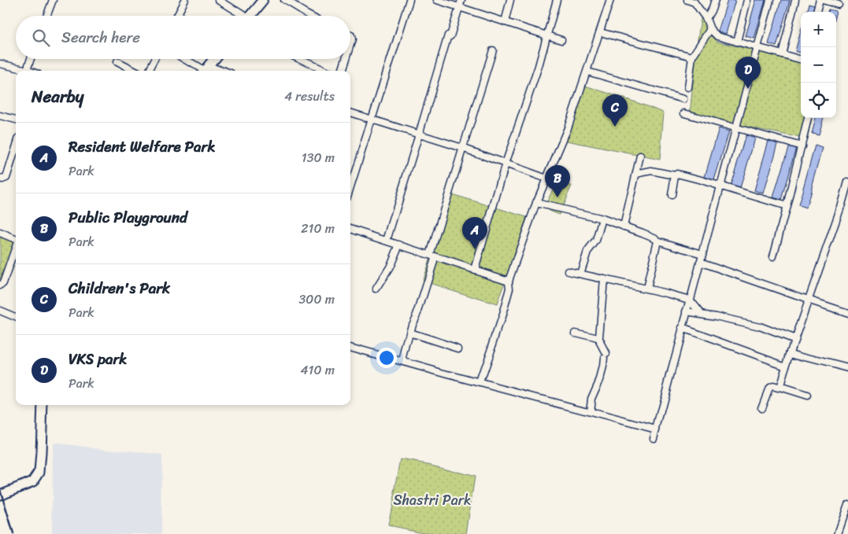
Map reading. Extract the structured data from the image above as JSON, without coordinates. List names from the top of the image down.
{
  "parks": ["Shastri Park"],
  "page": {
    "map_buttons": ["+", "−"],
    "search": "Search here",
    "pins": [
      "D",
      "C",
      "B",
      "A"
    ],
    "heading": ["Nearby", "4 results"],
    "list": [
      {
        "mark": "A",
        "name": "Resident Welfare Park",
        "note": "Park",
        "value": "130 m"
      },
      {
        "mark": "B",
        "name": "Public Playground",
        "note": "Park",
        "value": "210 m"
      },
      {
        "mark": "C",
        "name": "Children's Park",
        "note": "Park",
        "value": "300 m"
      },
      {
        "mark": "D",
        "name": "VKS park",
        "note": "Park",
        "value": "410 m"
      }
    ]
  }
}
